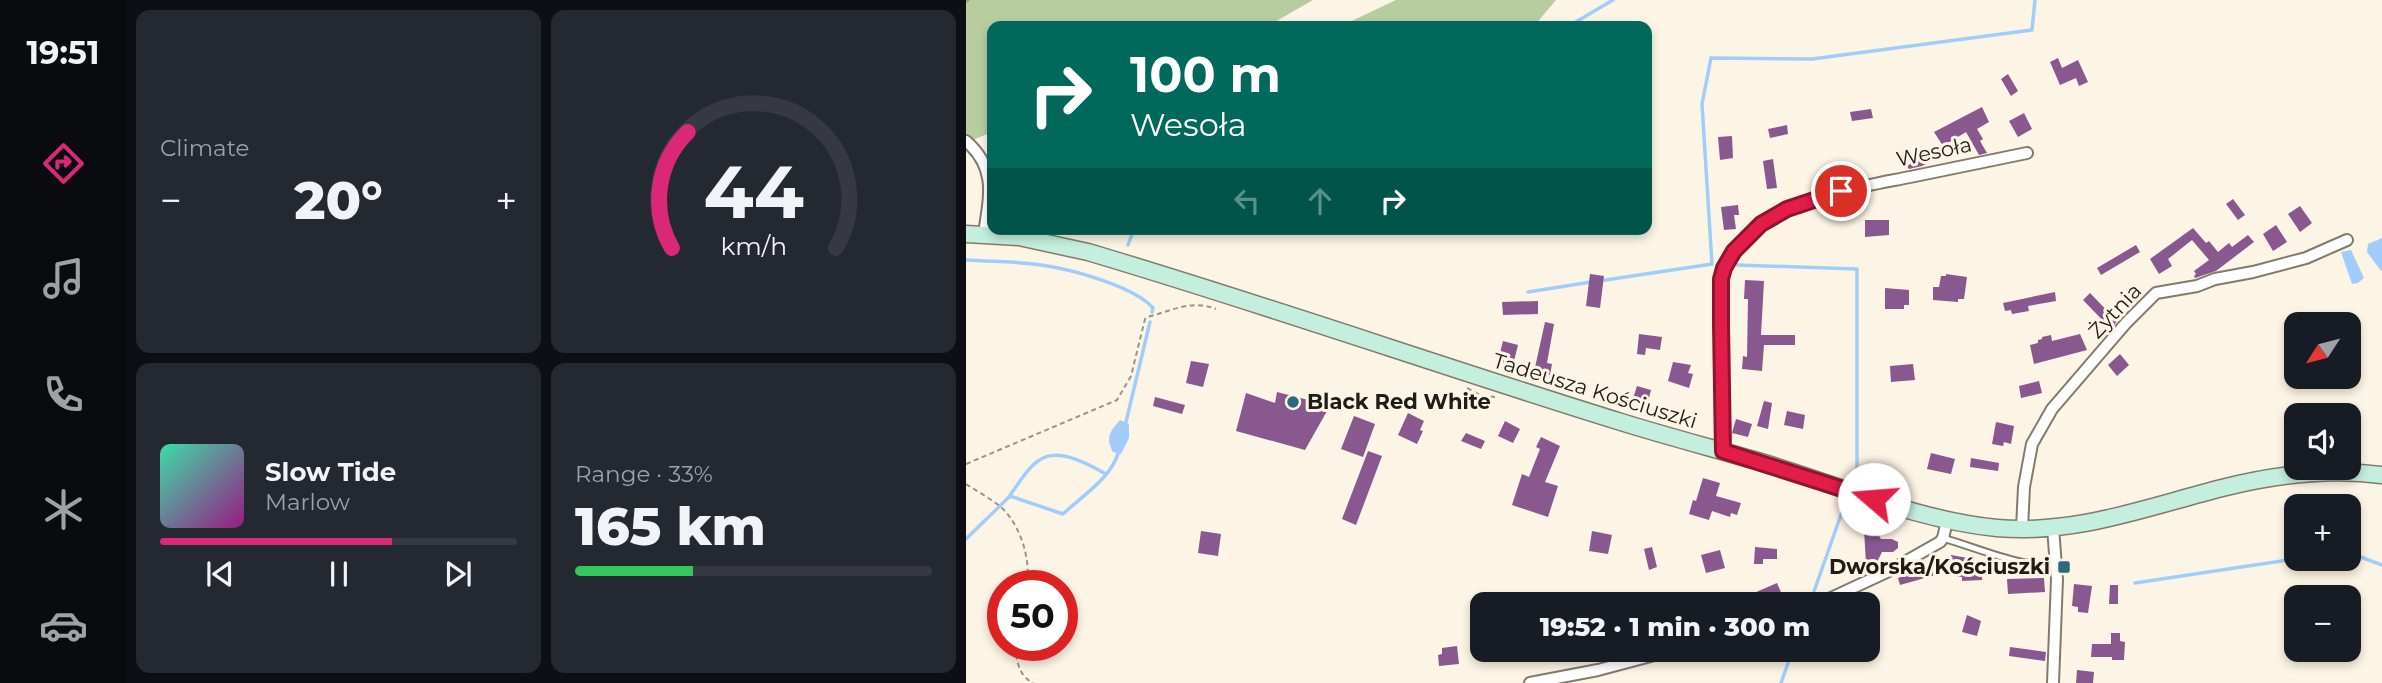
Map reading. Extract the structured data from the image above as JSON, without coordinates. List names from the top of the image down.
{
  "streets": {
    "main road": ["Tadeusza Kościuszki"],
    "street": ["Wesoła", "Żytnia"]
  },
  "crossings": [
    ["Wesoła", "Tadeusza Kościuszki"],
    ["Żytnia", "Tadeusza Kościuszki"]
  ],
  "places": {
    "other": ["Black Red White"],
    "transit": ["Dworska/Kościuszki"]
  },
  "north": "bottom left",
  "page": {
    "tabs": "19:51",
    "tile": [
      "Climate",
      ["Range · 33%", "165 km"]
    ],
    "turn": ["100 m", "Wesoła"],
    "heat": ["−", "20°", "+"],
    "map_buttons": ["+", "−"],
    "song": ["Slow Tide", "Marlow"],
    "limit": "50",
    "trip": "19:52 · 1 min · 300 m",
    "gauge": ["44", "km/h"]
  }
}
